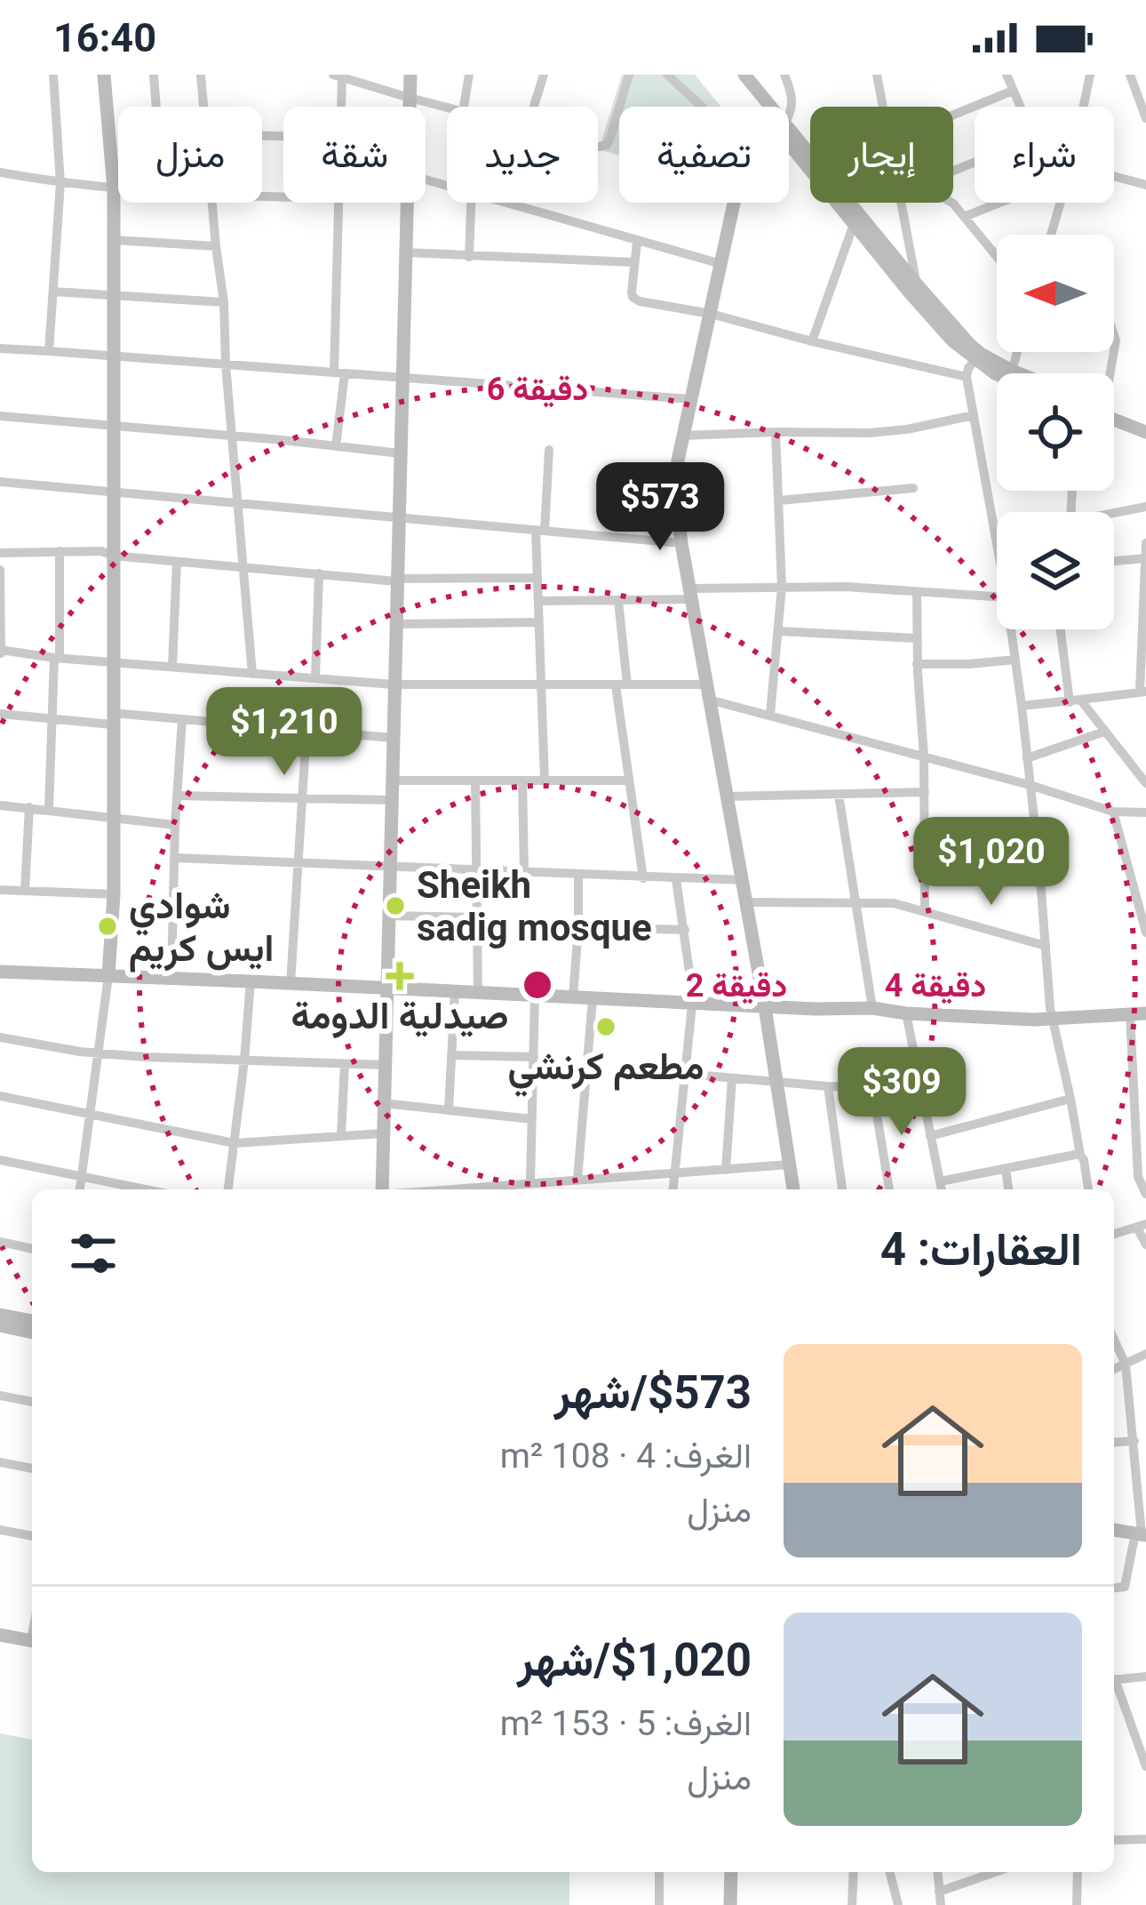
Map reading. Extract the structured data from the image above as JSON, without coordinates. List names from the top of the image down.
{
  "places": {
    "other": ["Sheikh sadig mosque", "شوادي ايس كريم", "مطعم كرنشي"],
    "health": ["صيدلية الدومة"]
  },
  "north": "left",
  "page": {
    "status": "16:40",
    "chip": [
      "شراء",
      "إيجار",
      "تصفية",
      "جديد",
      "شقة",
      "منزل"
    ],
    "price": [
      "$573",
      "$1,210",
      "$1,020",
      "$309"
    ],
    "heading": "العقارات: 4",
    "list": [
      {
        "name": "$573/شهر",
        "note": "الغرف: 4 · 108 m² · منزل"
      },
      {
        "name": "$1,020/شهر",
        "note": "الغرف: 5 · 153 m² · منزل"
      }
    ]
  },
  "rings": ["6 دقيقة", "2 دقيقة", "4 دقيقة"]
}
